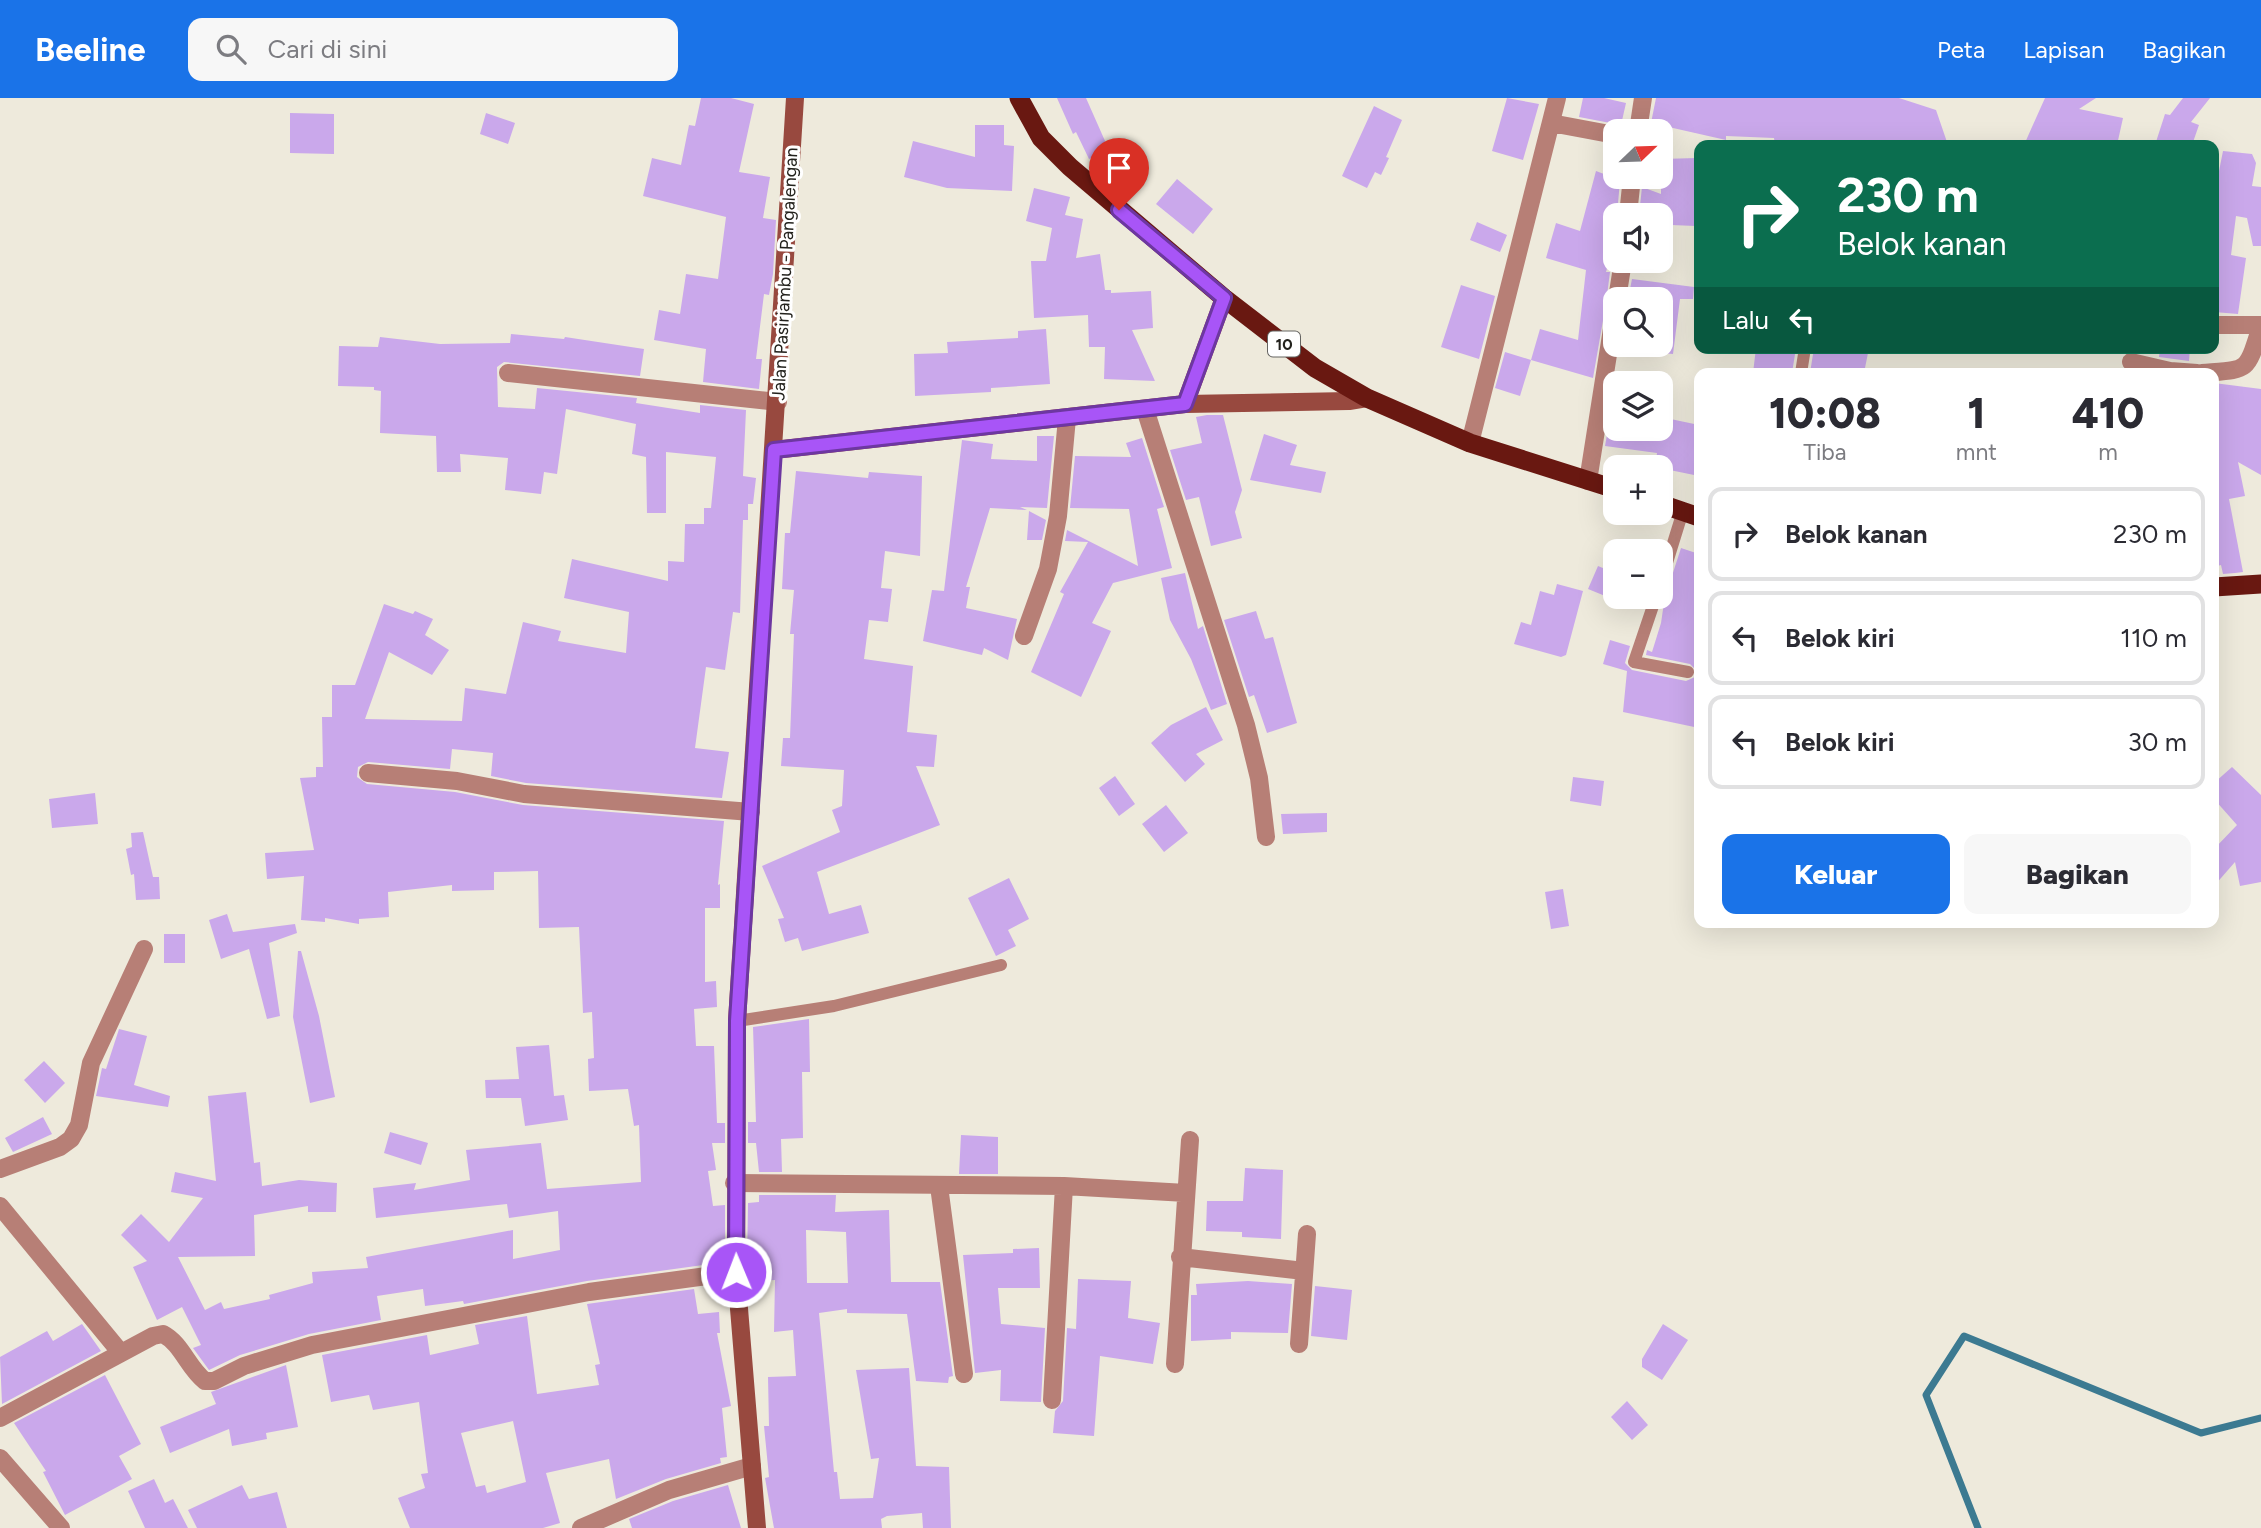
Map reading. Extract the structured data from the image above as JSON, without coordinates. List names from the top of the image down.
{
  "streets": {
    "highway": ["10"],
    "main road": ["Jalan Pasirjambu - Pangalengan"]
  },
  "north": "top right",
  "page": {
    "header": "Beeline",
    "search": "Cari di sini",
    "nav": ["Peta", "Lapisan", "Bagikan"],
    "map_buttons": ["+", "−"],
    "turn": ["230 m", "Belok kanan"],
    "then": "Lalu",
    "eta": [
      "10:08",
      "Tiba",
      "1",
      "mnt",
      "410",
      "m"
    ],
    "list": [
      {
        "name": "Belok kanan",
        "value": "230 m"
      },
      {
        "name": "Belok kiri",
        "value": "110 m"
      },
      {
        "name": "Belok kiri",
        "value": "30 m"
      }
    ],
    "buttons": ["Keluar", "Bagikan"]
  }
}
